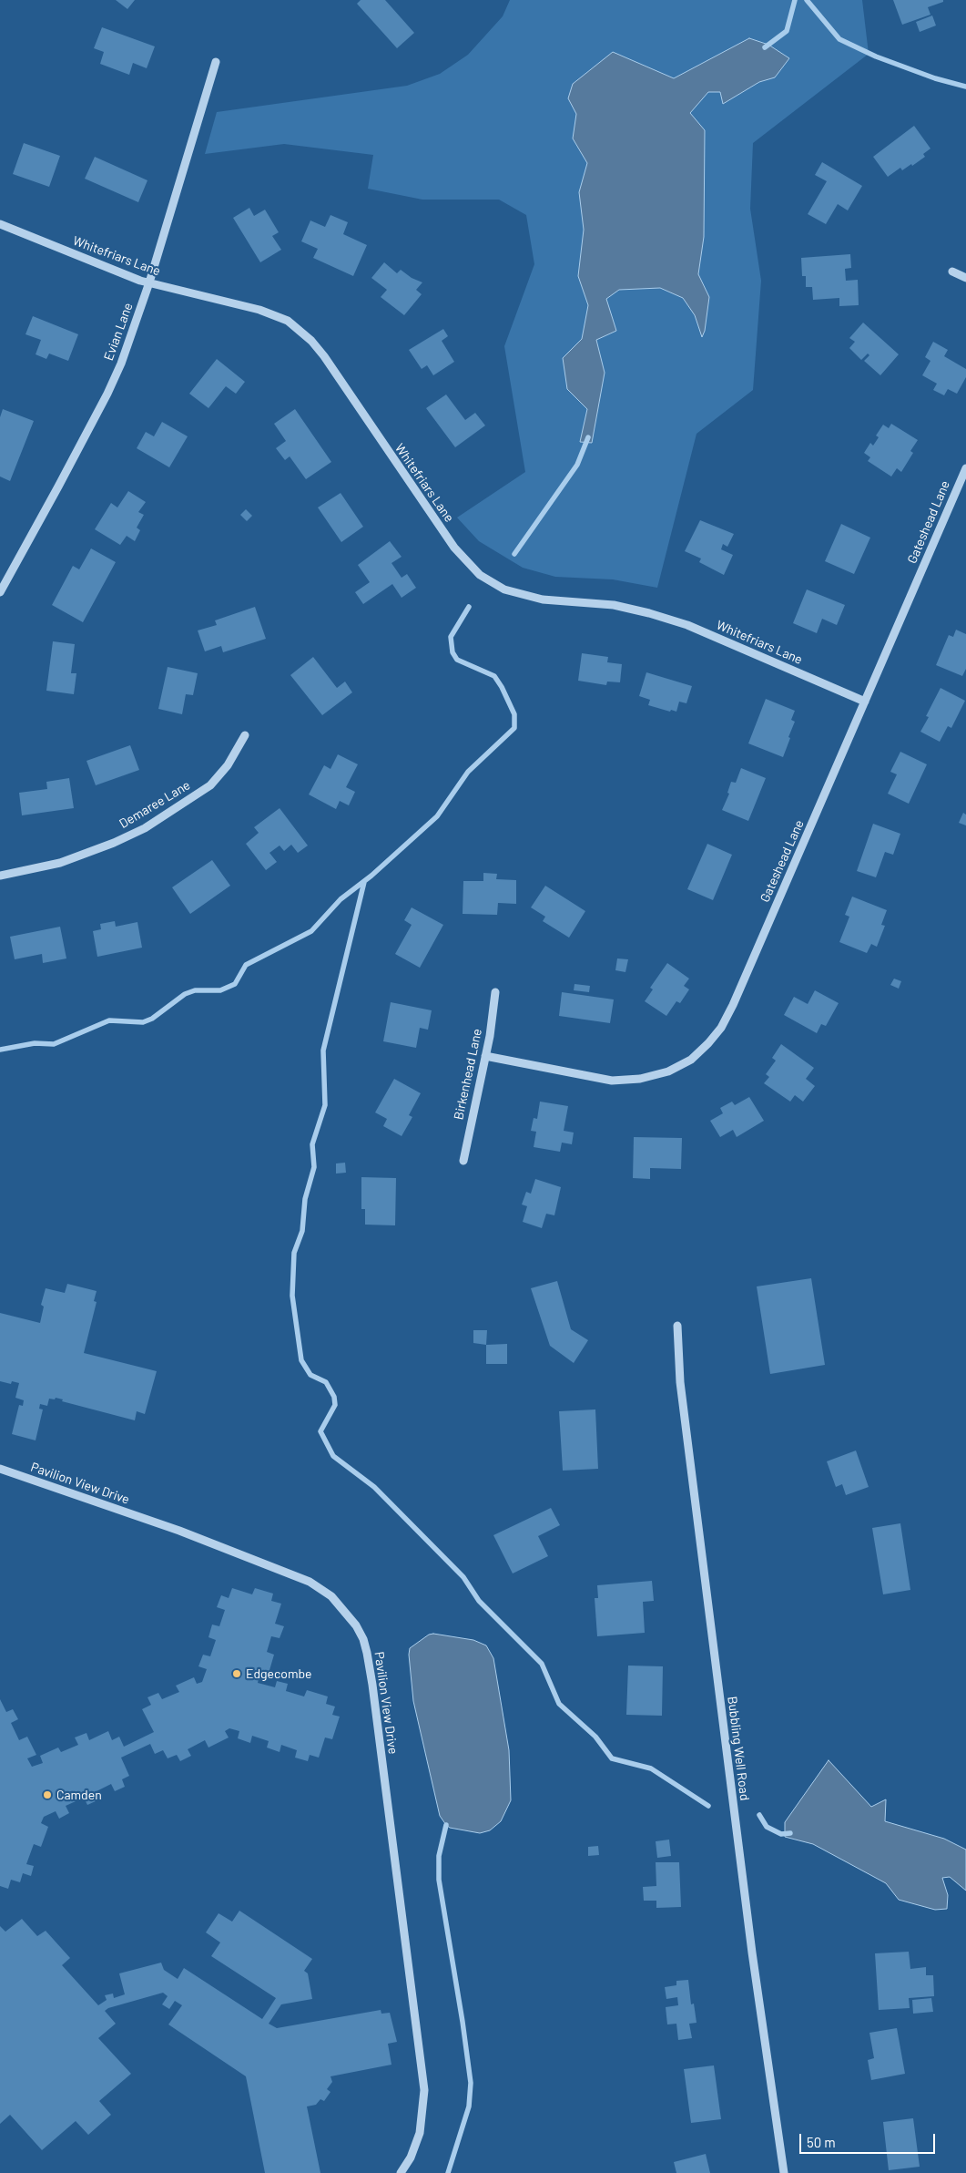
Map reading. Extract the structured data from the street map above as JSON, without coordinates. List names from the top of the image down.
{
  "streets": {
    "street": [
      "Whitefriars Lane",
      "Evian Lane",
      "Gateshead Lane",
      "Demaree Lane",
      "Birkenhead Lane",
      "Pavilion View Drive",
      "Bubbling Well Road"
    ]
  },
  "crossings": [
    ["Whitefriars Lane", "Evian Lane"],
    ["Whitefriars Lane", "Gateshead Lane"],
    ["Gateshead Lane", "Birkenhead Lane"]
  ],
  "places": ["Edgecombe", "Camden"],
  "scale_bar": "50 m"
}
